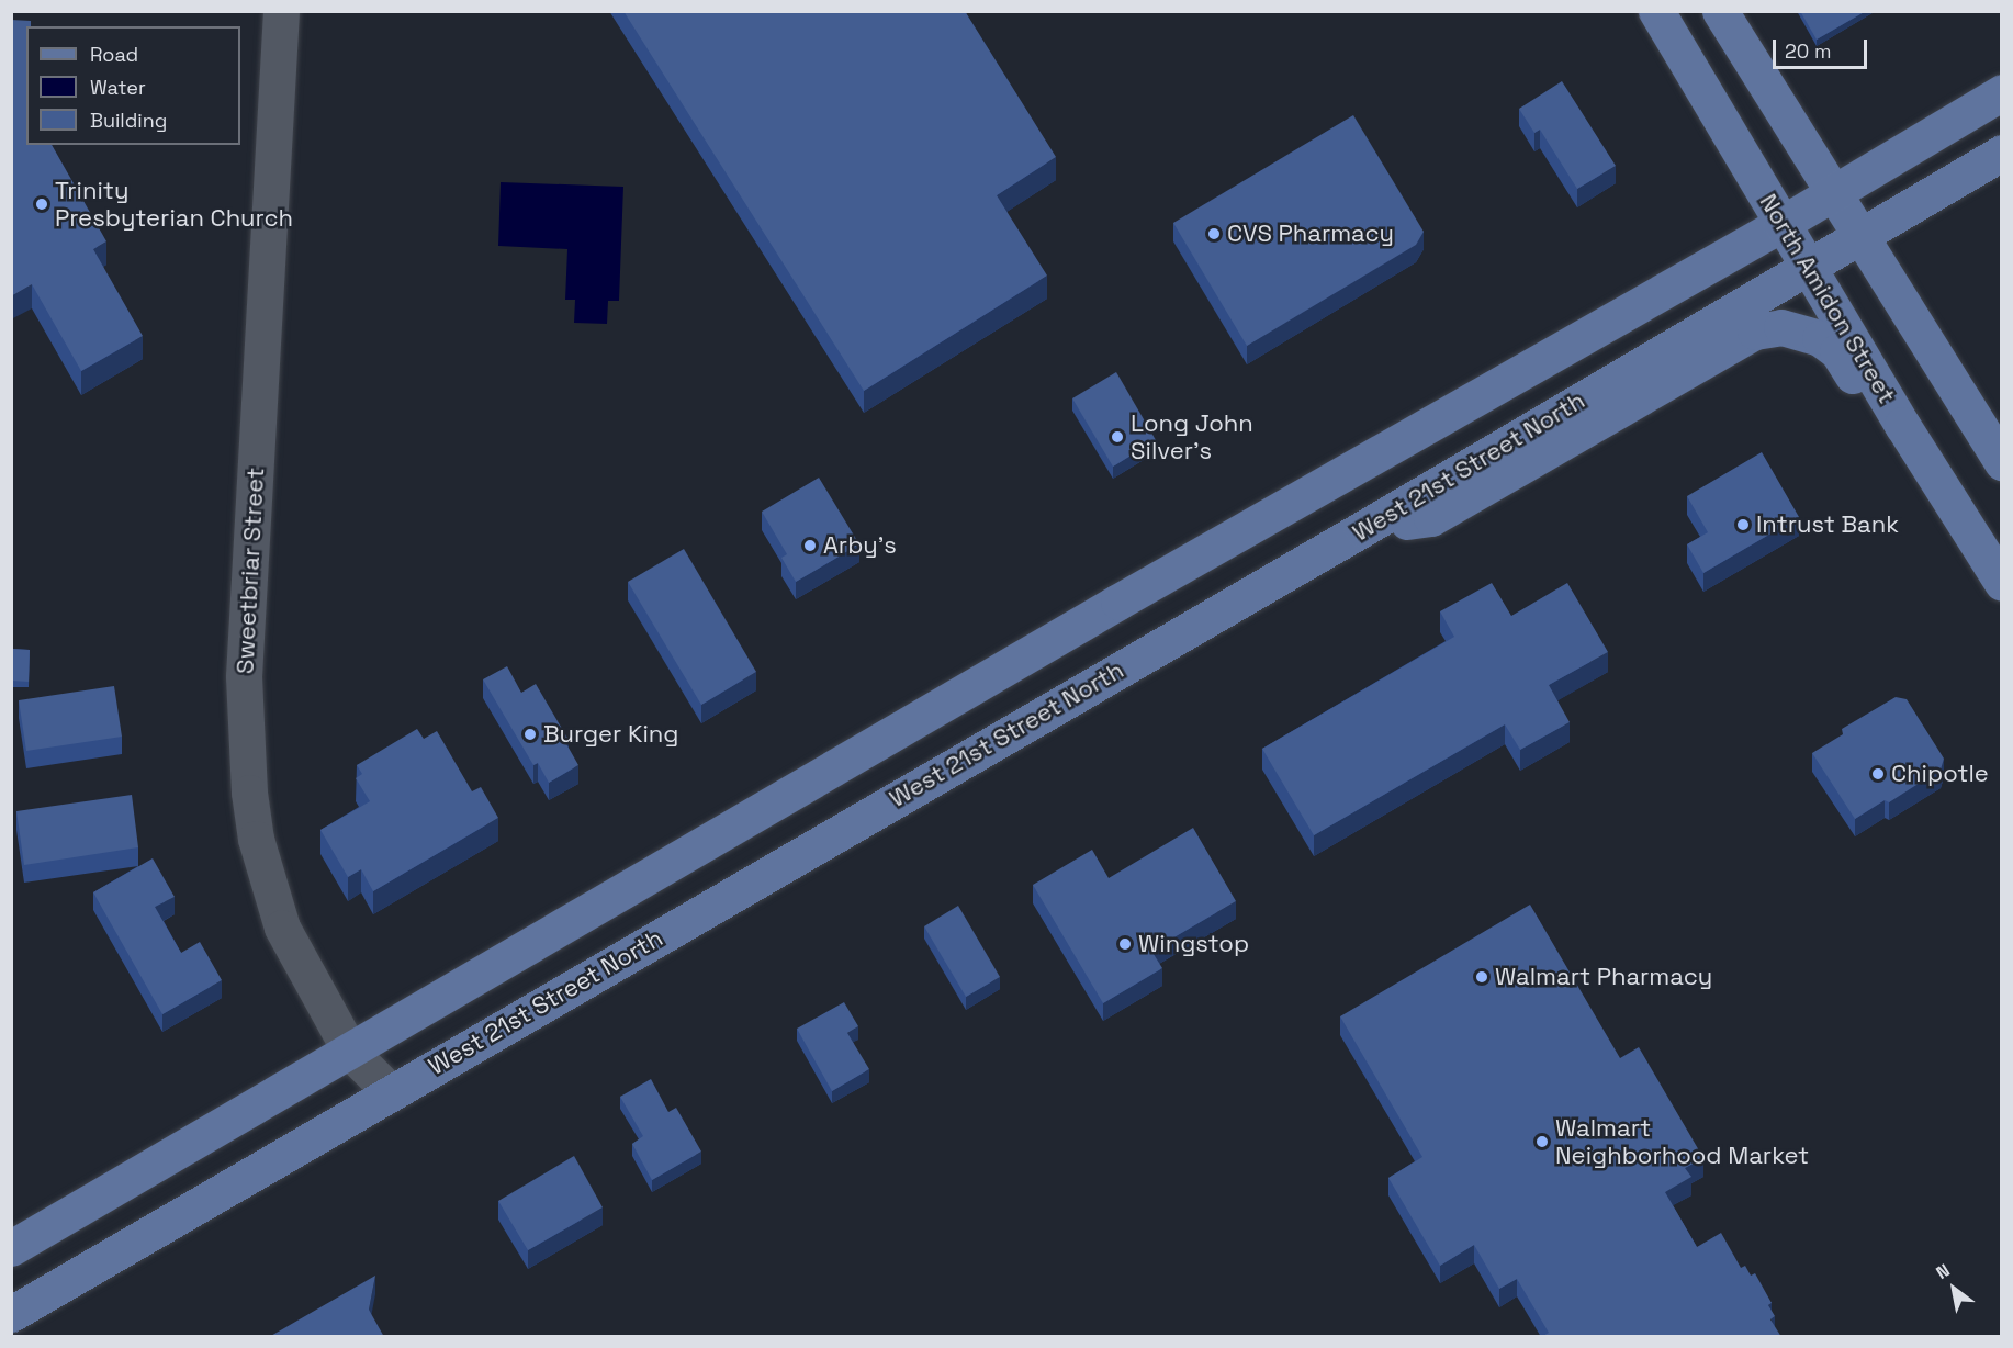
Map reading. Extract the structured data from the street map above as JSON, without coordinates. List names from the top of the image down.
{
  "streets": {
    "main road": ["North Amidon Street", "West 21st Street North"],
    "street": ["Sweetbriar Street"]
  },
  "crossings": [
    ["North Amidon Street", "West 21st Street North"],
    ["West 21st Street North", "Sweetbriar Street"]
  ],
  "places": [
    "Trinity Presbyterian Church",
    "CVS Pharmacy",
    "Long John Silver's",
    "Intrust Bank",
    "Arby's",
    "Burger King",
    "Chipotle",
    "Wingstop",
    "Walmart Pharmacy",
    "Walmart Neighborhood Market"
  ],
  "legend": ["Road", "Water", "Building"],
  "scale_bar": "20 m",
  "north": "top left"
}
